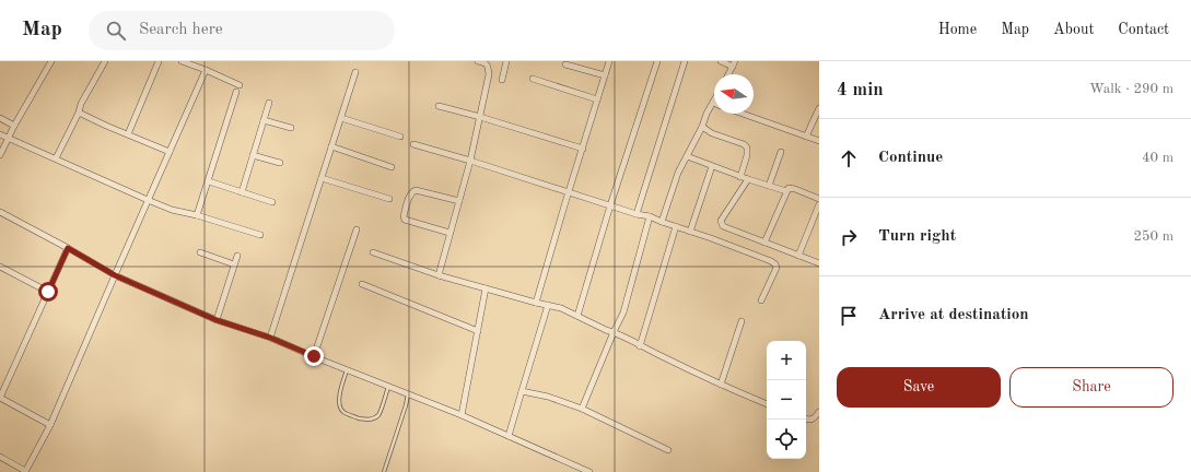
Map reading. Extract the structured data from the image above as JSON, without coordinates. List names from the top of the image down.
{
  "north": "left",
  "page": {
    "header": "Map",
    "search": "Search here",
    "nav": [
      "Home",
      "Map",
      "About",
      "Contact"
    ],
    "heading": ["4 min", "Walk · 290 m"],
    "list": [
      ["Continue", "40 m"],
      ["Turn right", "250 m"],
      "Arrive at destination"
    ],
    "map_buttons": ["+", "−"],
    "buttons": ["Save", "Share"]
  }
}
